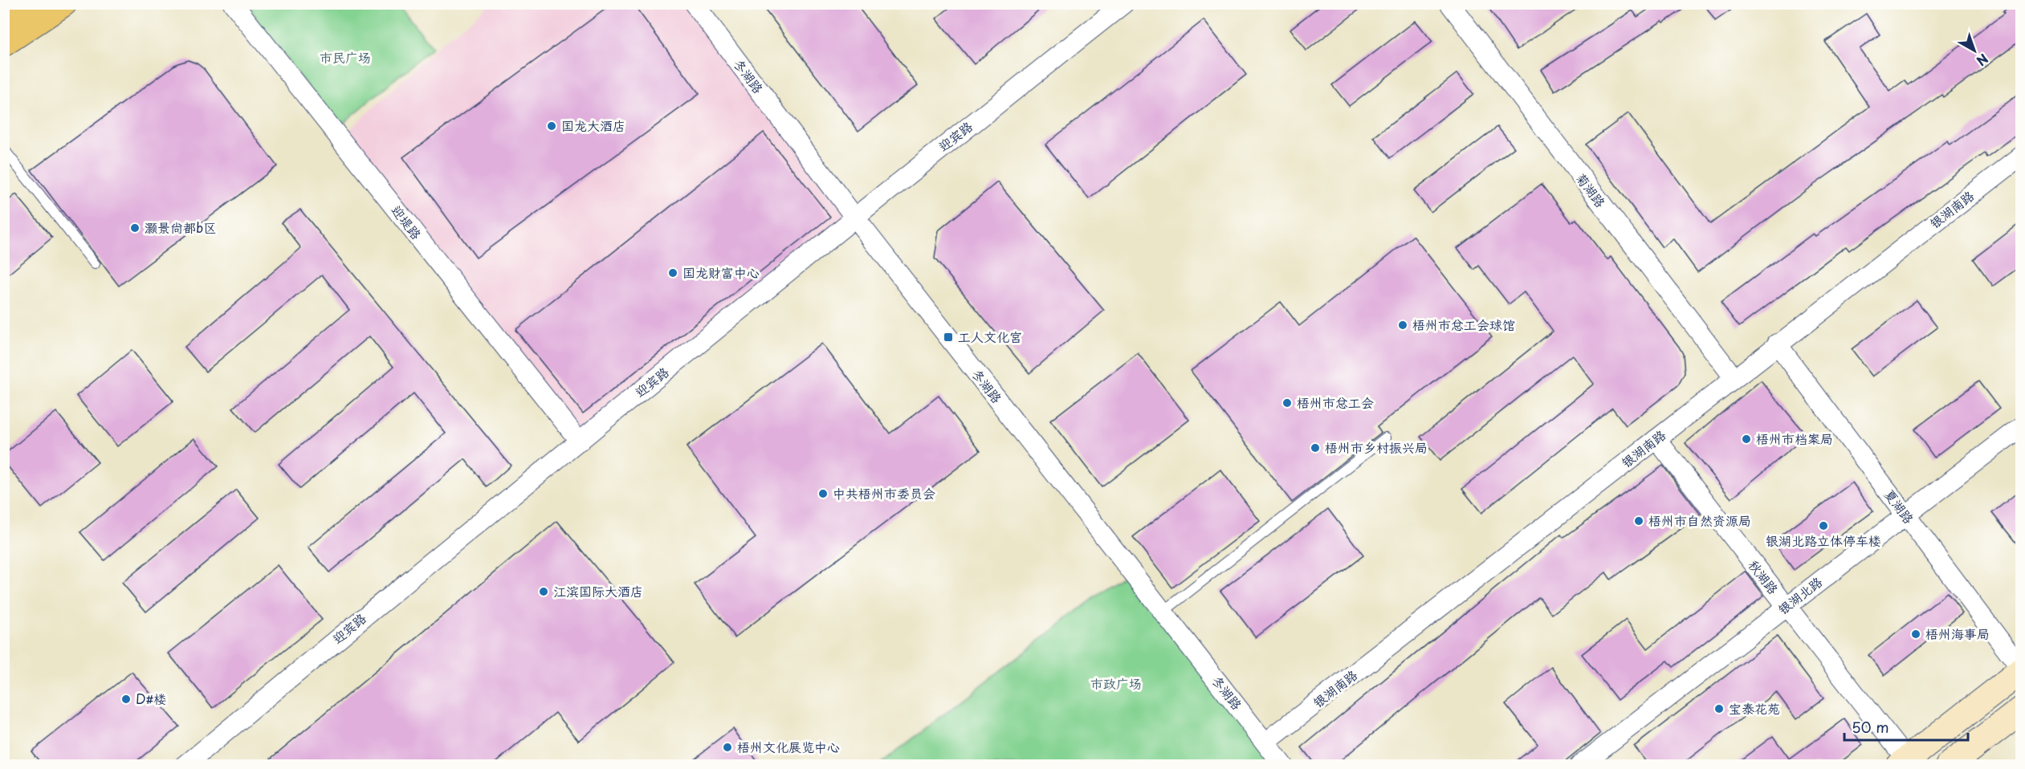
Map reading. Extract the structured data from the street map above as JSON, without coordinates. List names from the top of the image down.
{
  "streets": {
    "street": [
      "冬湖路",
      "迎宾路",
      "菊湖路",
      "银湖南路",
      "迎堤路",
      "夏湖路",
      "秋湖路",
      "银湖北路"
    ]
  },
  "crossings": [
    ["冬湖路", "迎宾路"],
    ["冬湖路", "银湖南路"],
    ["迎宾路", "迎堤路"],
    ["菊湖路", "银湖南路"],
    ["银湖南路", "夏湖路"],
    ["银湖南路", "秋湖路"],
    ["夏湖路", "银湖北路"],
    ["秋湖路", "银湖北路"]
  ],
  "parks": ["市民广场", "市政广场"],
  "places": {
    "other": [
      "国龙大酒店",
      "灏景尚都b区",
      "国龙财富中心",
      "梧州市总工会球馆",
      "梧州市总工会",
      "梧州市档案局",
      "梧州市乡村振兴局",
      "中共梧州市委员会",
      "梧州市自然资源局",
      "银湖北路立体停车楼",
      "江滨国际大酒店",
      "梧州海事局",
      "D#楼",
      "宝泰花苑",
      "梧州文化展览中心"
    ],
    "transit": ["工人文化宫"]
  },
  "scale_bar": "50 m",
  "north": "bottom right"
}
